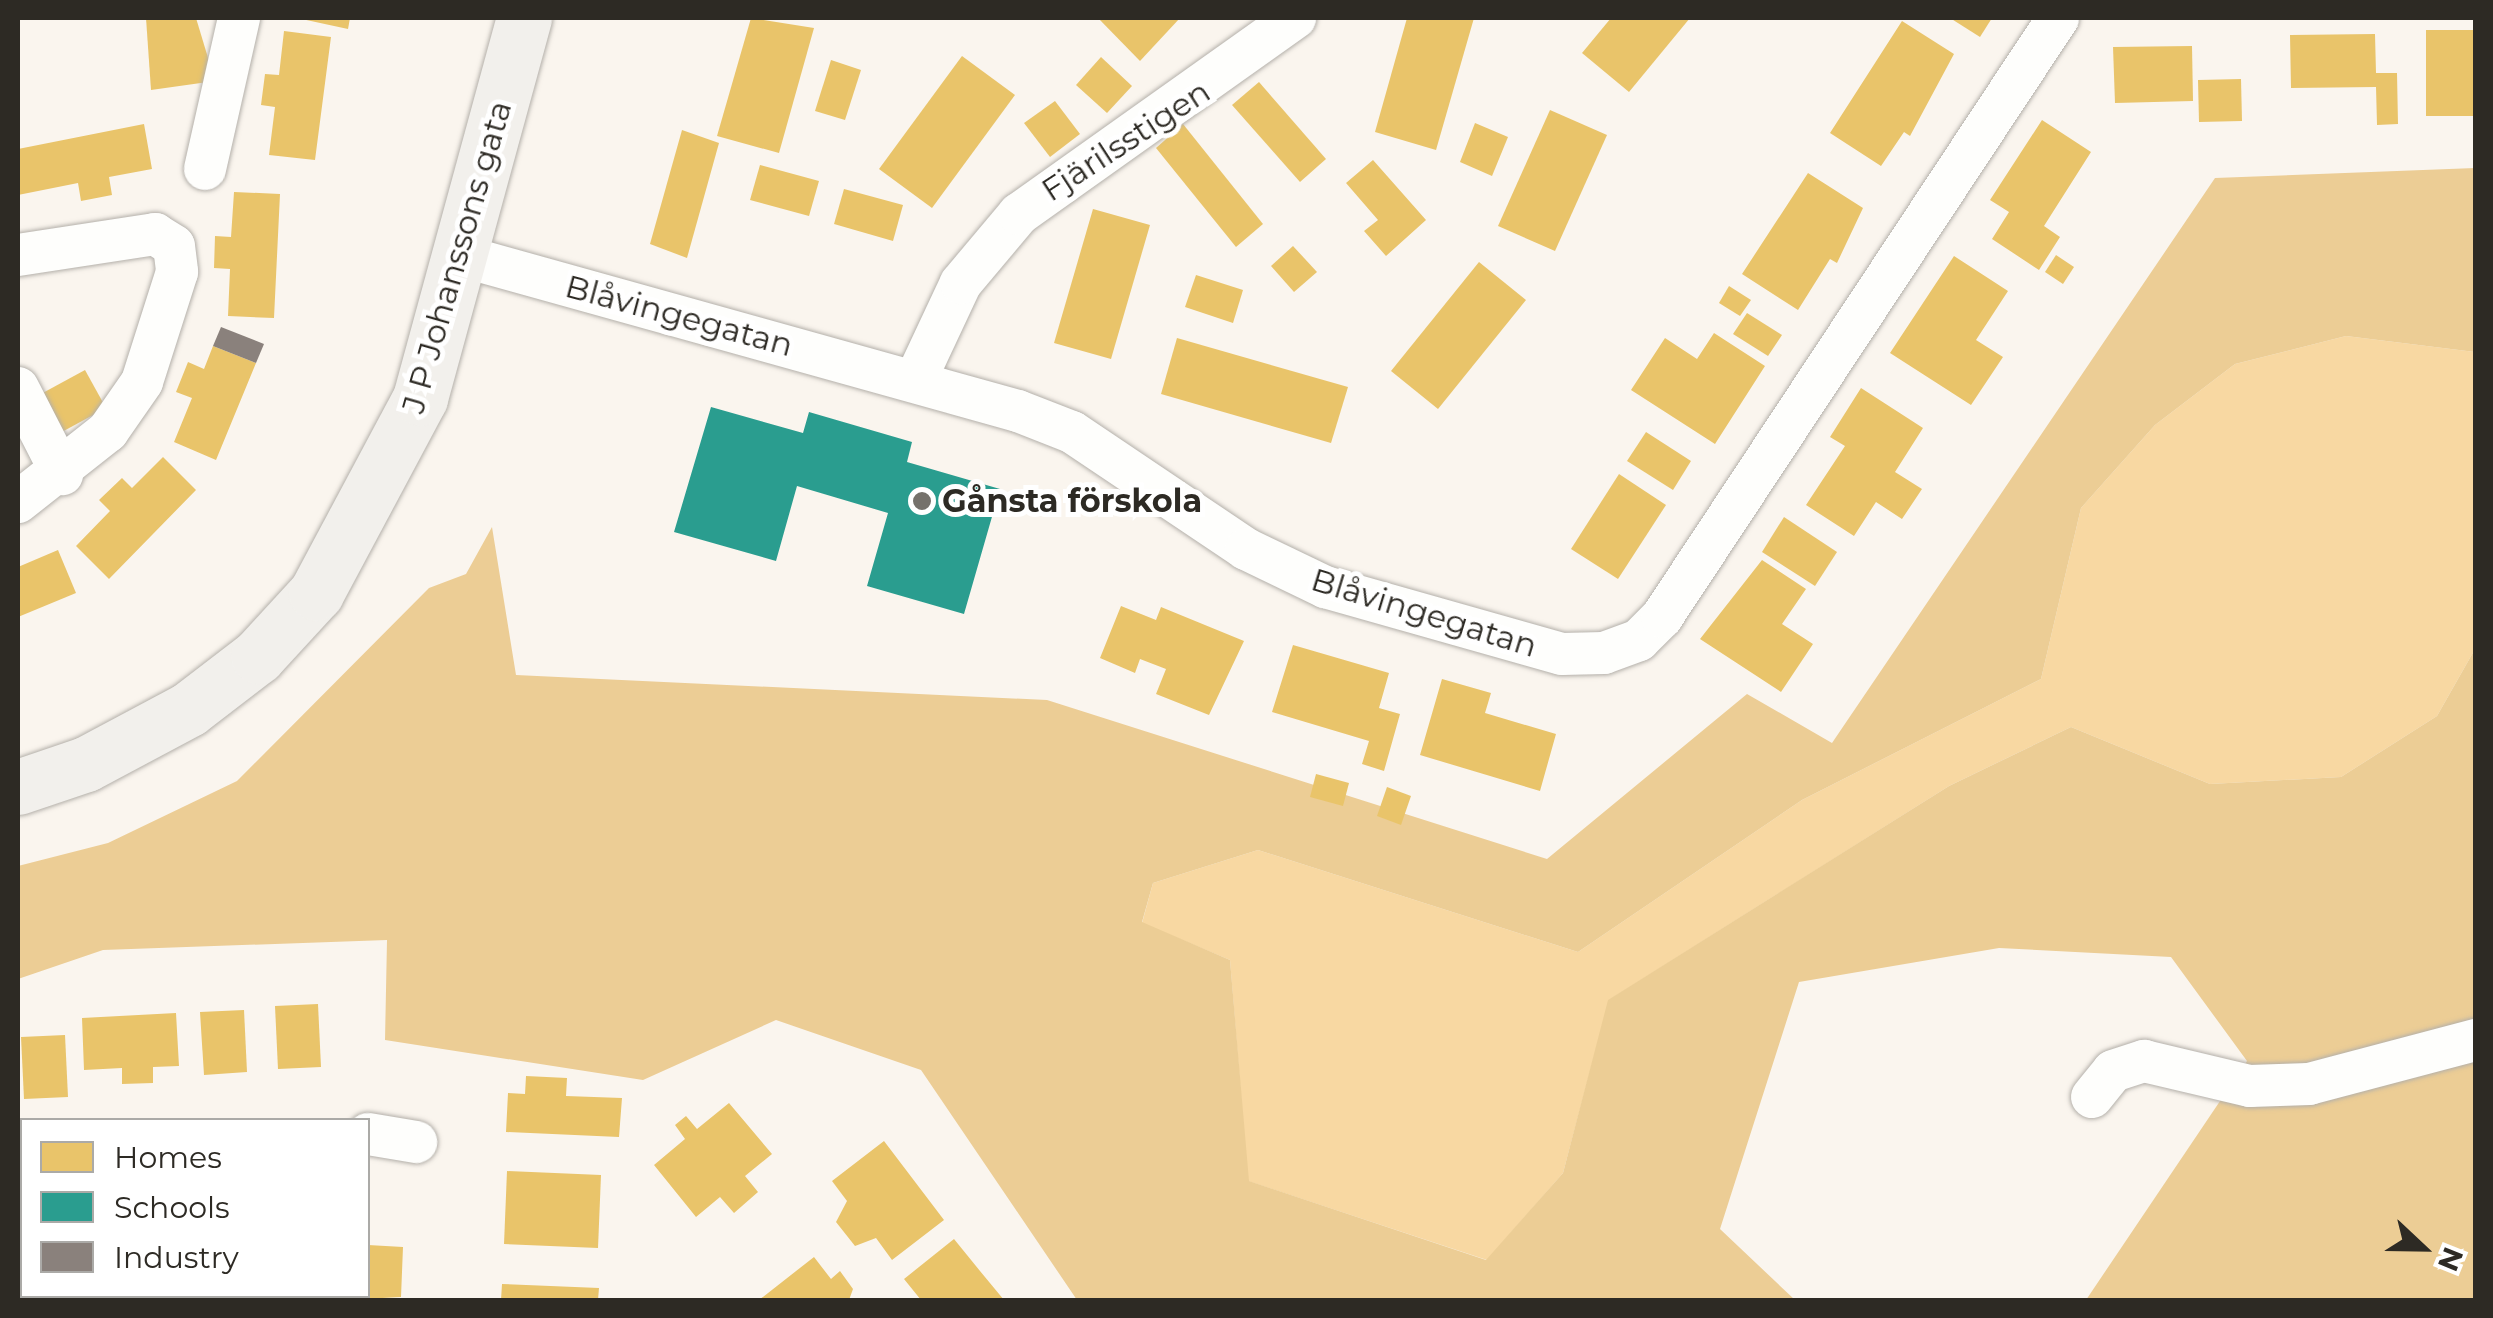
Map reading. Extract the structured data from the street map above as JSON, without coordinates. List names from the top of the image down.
{
  "streets": {
    "street": ["Fjärilsstigen", "J P Johanssons gata", "Blåvingegatan"]
  },
  "crossings": [
    ["Fjärilsstigen", "Blåvingegatan"],
    ["J P Johanssons gata", "Blåvingegatan"]
  ],
  "places": ["Gånsta förskola"],
  "legend": ["Homes", "Schools", "Industry"],
  "north": "right"
}
